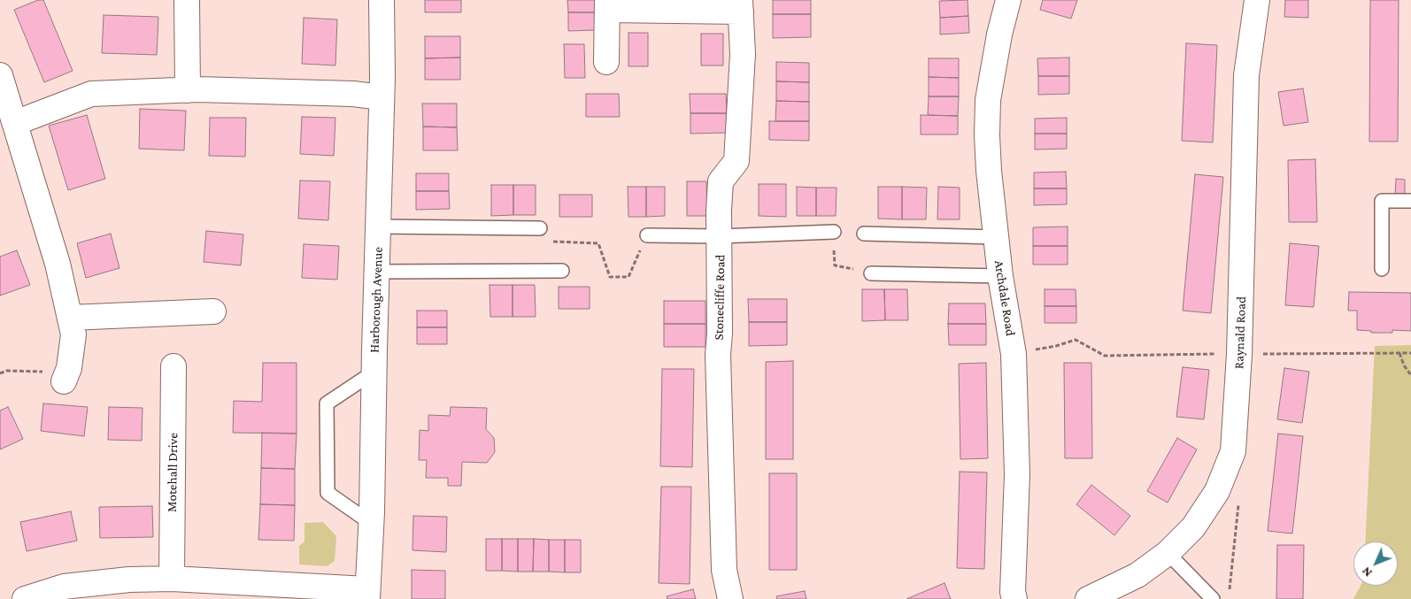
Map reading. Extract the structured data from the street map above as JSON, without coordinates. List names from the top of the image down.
{
  "streets": {
    "street": [
      "Stonecliffe Road",
      "Archdale Road",
      "Harborough Avenue",
      "Raynald Road",
      "Motehall Drive"
    ]
  },
  "north": "bottom left"
}
